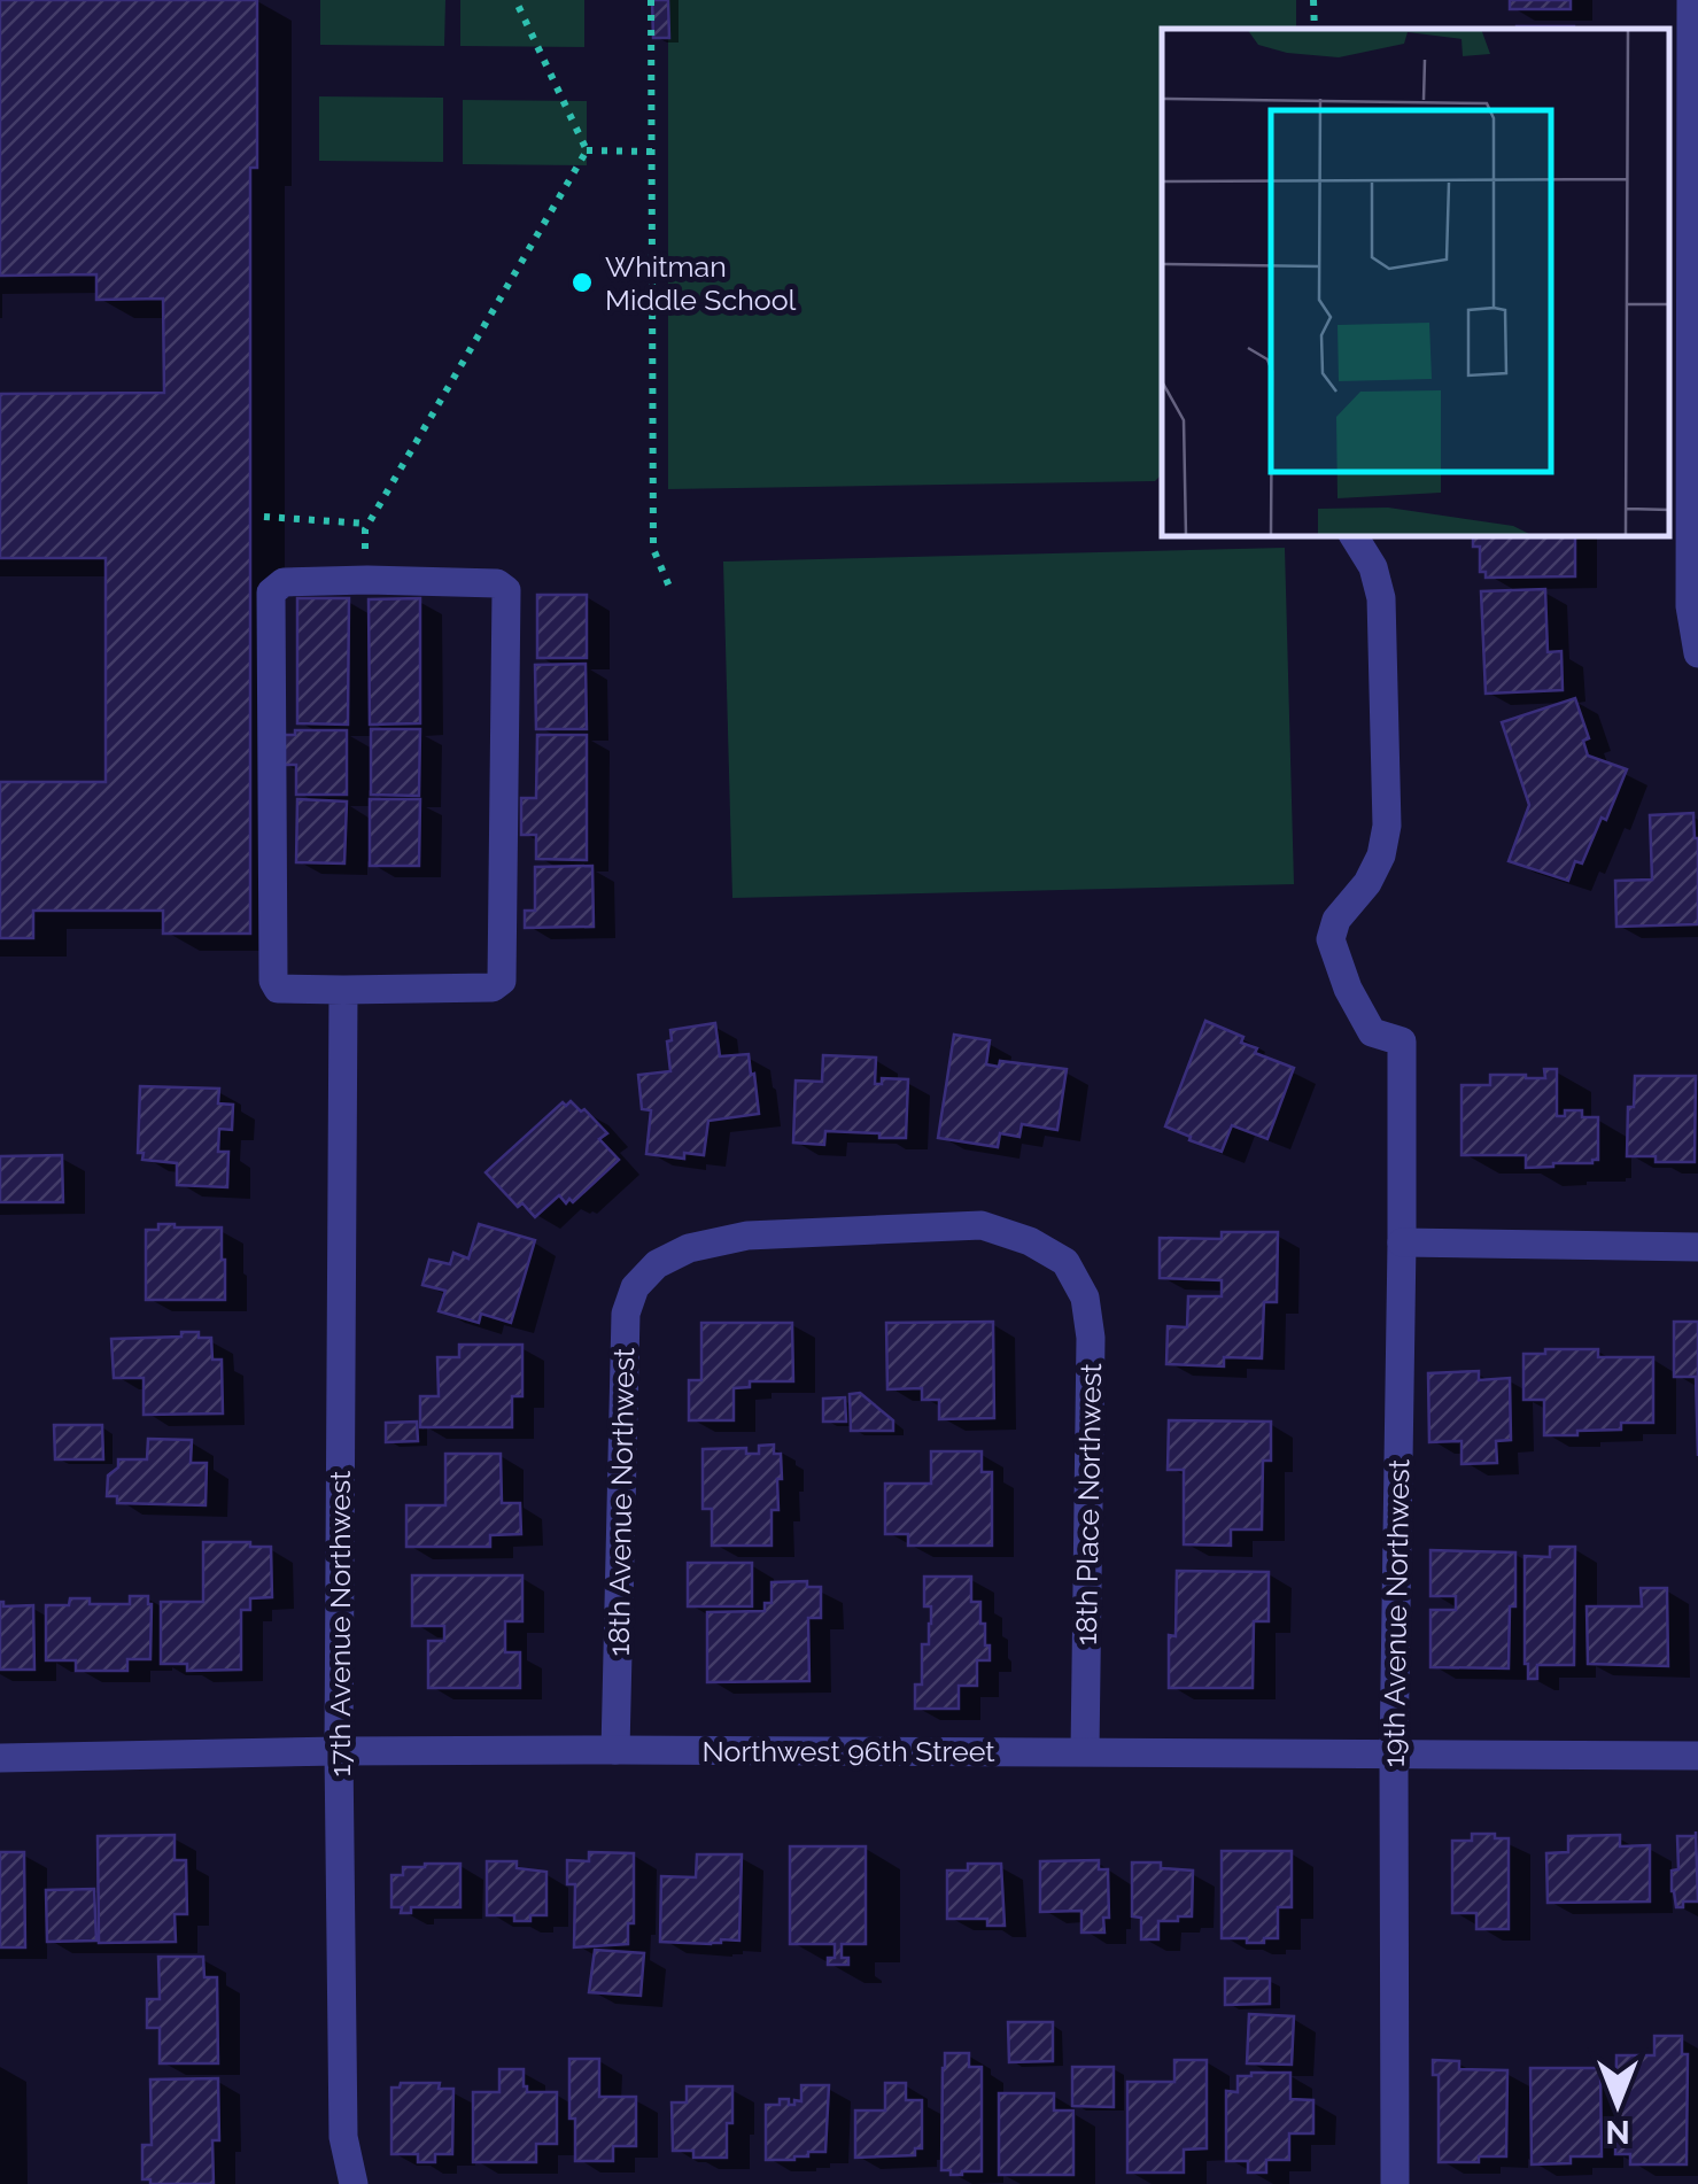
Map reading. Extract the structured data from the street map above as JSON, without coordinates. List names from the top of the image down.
{
  "streets": {
    "street": [
      "18th Avenue Northwest",
      "18th Place Northwest",
      "19th Avenue Northwest",
      "17th Avenue Northwest",
      "Northwest 96th Street"
    ]
  },
  "crossings": [
    ["18th Avenue Northwest", "18th Place Northwest"],
    ["18th Avenue Northwest", "Northwest 96th Street"],
    ["18th Place Northwest", "Northwest 96th Street"],
    ["19th Avenue Northwest", "Northwest 96th Street"],
    ["17th Avenue Northwest", "Northwest 96th Street"]
  ],
  "places": ["Whitman Middle School"],
  "north": "bottom"
}
